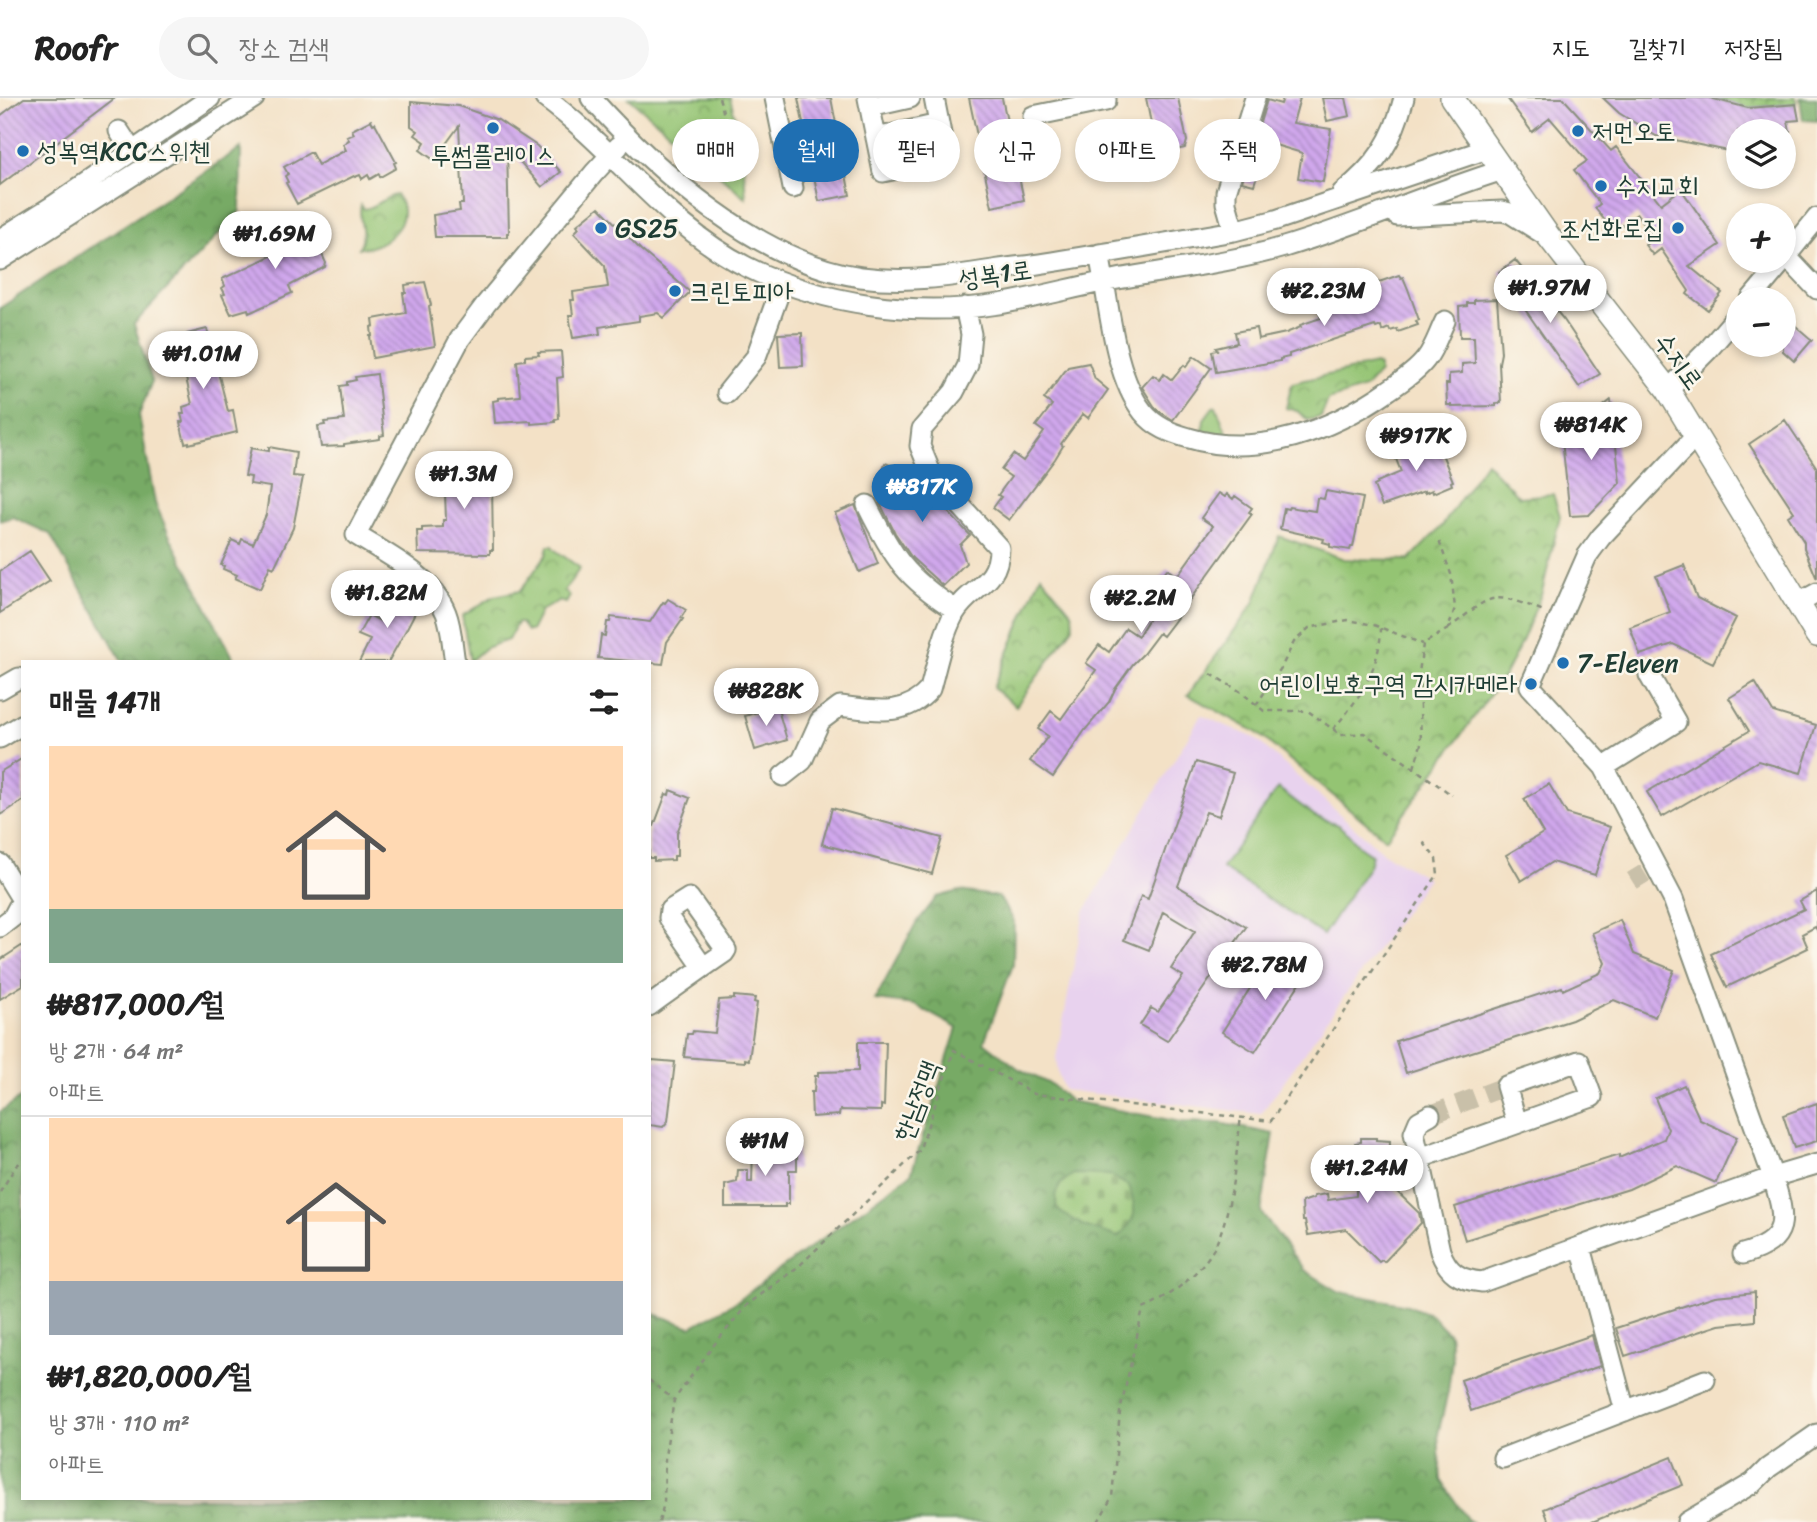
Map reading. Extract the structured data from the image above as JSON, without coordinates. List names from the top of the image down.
{
  "streets": {
    "main road": ["수지로"],
    "street": ["성복1로"],
    "path": ["한남정맥"]
  },
  "crossings": [
    ["성복1로", "수지로"]
  ],
  "places": [
    "투썸플레이스",
    "저먼오토",
    "성복역KCC스위첸",
    "수지교회",
    "GS25",
    "조선화로집",
    "크린토피아",
    "7-Eleven",
    "어린이보호구역 감시카메라"
  ],
  "page": {
    "header": "Roofr",
    "search": "장소 검색",
    "nav": ["지도", "길찾기", "저장됨"],
    "map_buttons": ["+", "−"],
    "chip": [
      "매매",
      "월세",
      "필터",
      "신규",
      "아파트",
      "주택"
    ],
    "price": [
      "₩1.69M",
      "₩1.97M",
      "₩2.23M",
      "₩1.01M",
      "₩814K",
      "₩917K",
      "₩1.3M",
      "₩817K",
      "₩1.82M",
      "₩2.2M",
      "₩828K",
      "₩2.78M",
      "₩1M",
      "₩1.24M"
    ],
    "heading": "매물 14개",
    "list": [
      {
        "name": "₩817,000/월",
        "note": "방 2개 · 64 m² · 아파트"
      },
      {
        "name": "₩1,820,000/월",
        "note": "방 3개 · 110 m² · 아파트"
      }
    ]
  }
}
